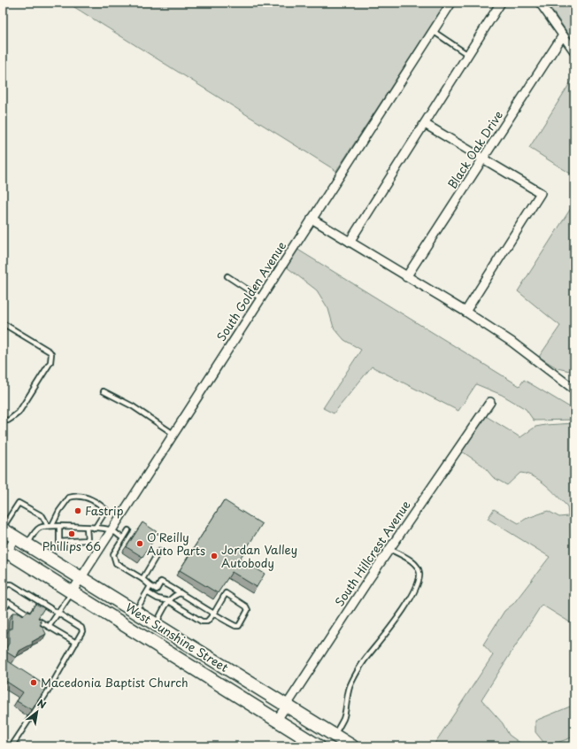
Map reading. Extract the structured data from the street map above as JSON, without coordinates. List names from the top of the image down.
{
  "streets": {
    "main road": ["West Sunshine Street"],
    "street": ["Black Oak Drive", "South Golden Avenue", "South Hillcrest Avenue"]
  },
  "crossings": [
    ["South Golden Avenue", "West Sunshine Street"],
    ["South Hillcrest Avenue", "West Sunshine Street"]
  ],
  "places": [
    "Fastrip",
    "Phillips 66",
    "O'Reilly Auto Parts",
    "Jordan Valley Autobody",
    "Macedonia Baptist Church"
  ],
  "north": "top right"
}
